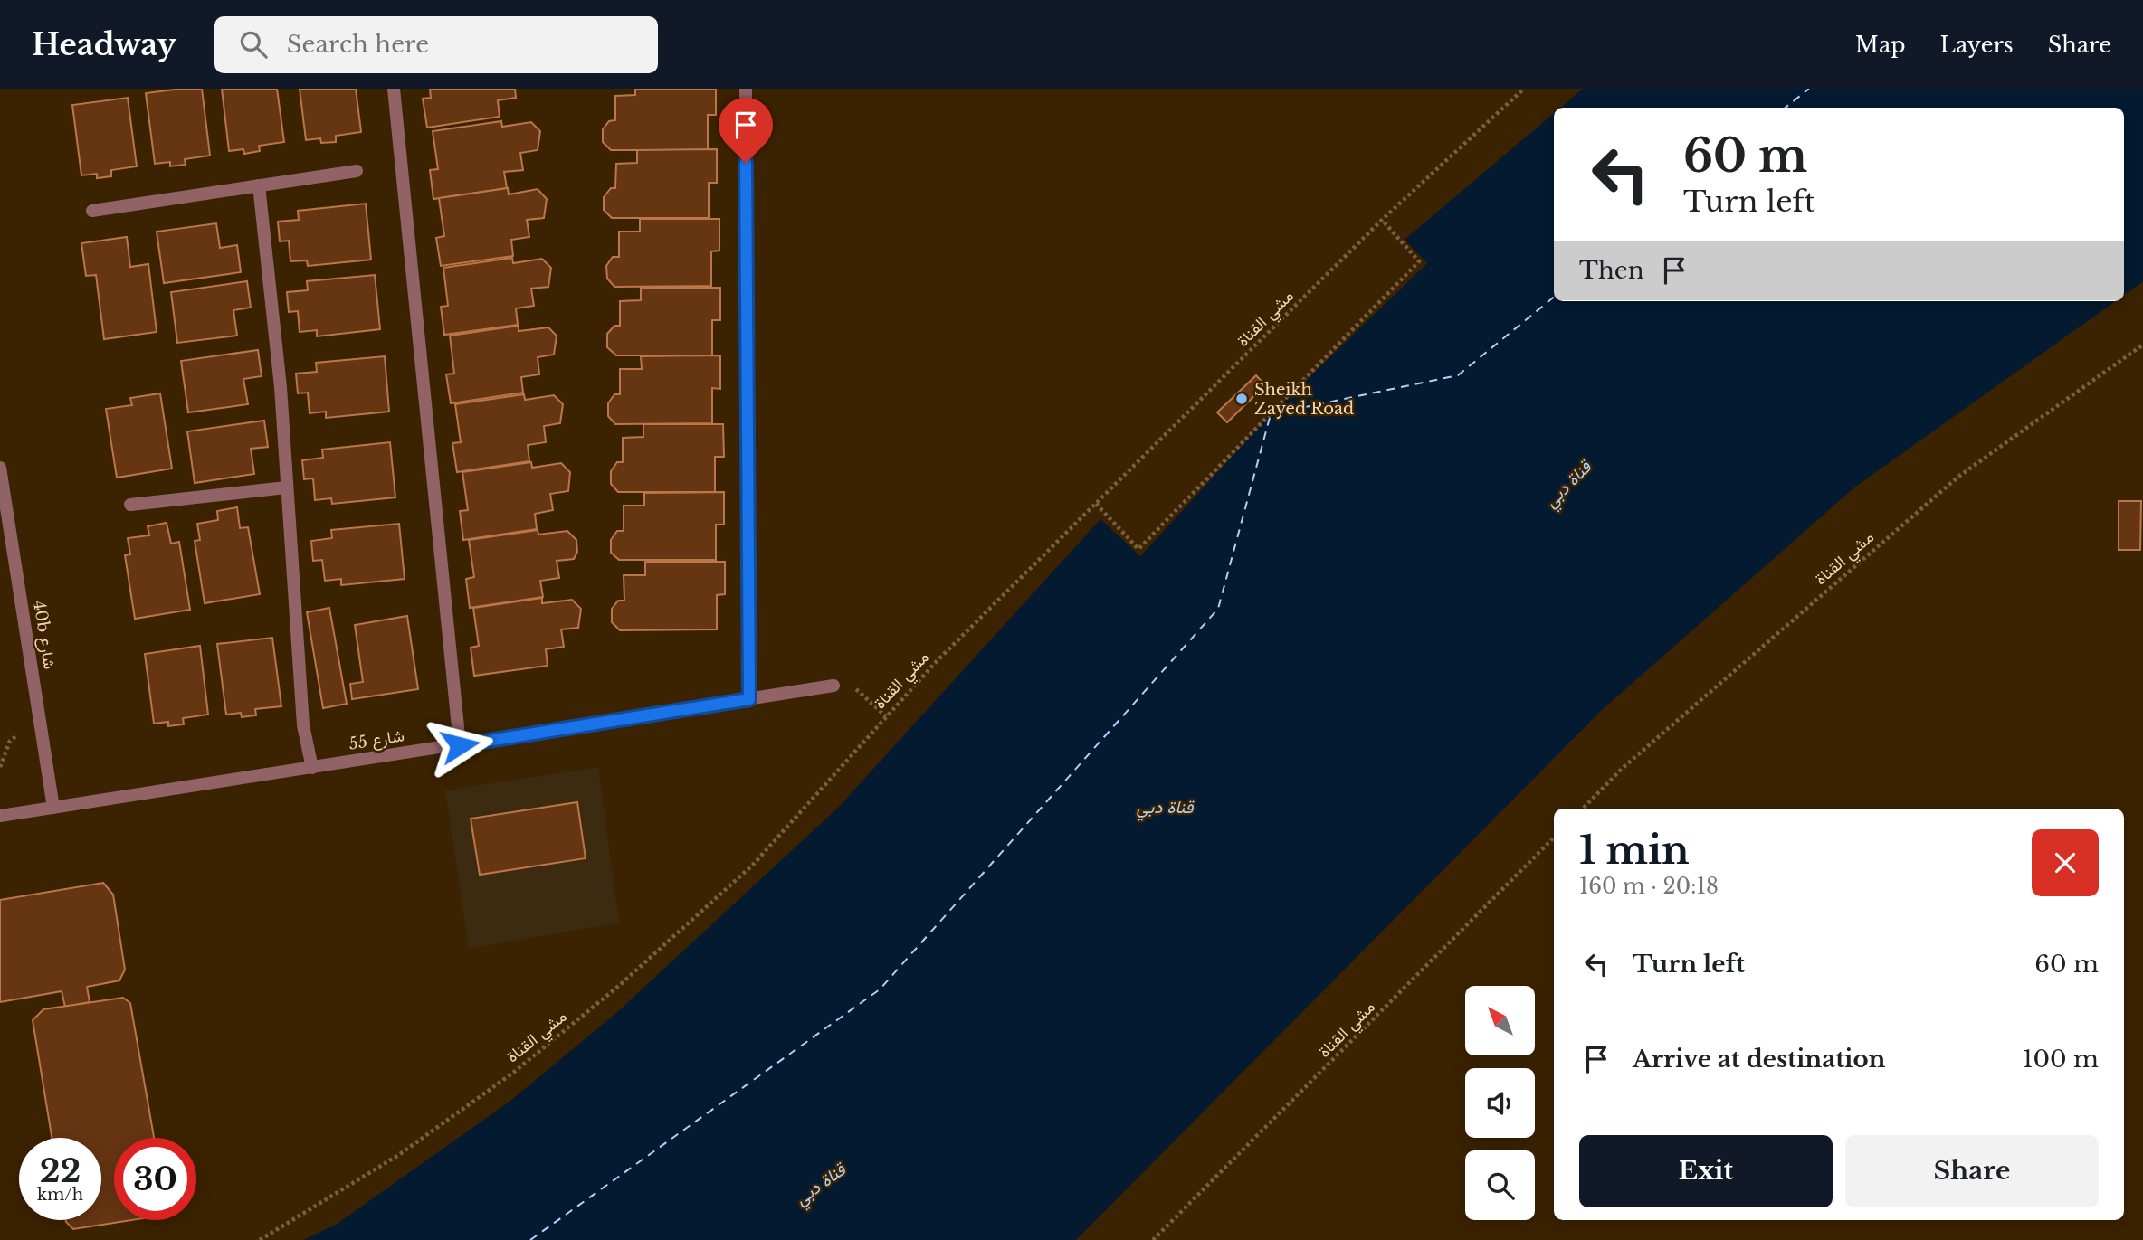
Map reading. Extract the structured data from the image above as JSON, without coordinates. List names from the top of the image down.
{
  "streets": {
    "street": ["40b شارع", "شارع 55"],
    "path": ["مشي القناة"]
  },
  "crossings": [
    ["40b شارع", "شارع 55"]
  ],
  "water": ["قناة دبي"],
  "places": ["Sheikh Zayed Road"],
  "north": "top left",
  "page": {
    "header": "Headway",
    "search": "Search here",
    "nav": ["Map", "Layers", "Share"],
    "turn": ["60 m", "Turn left"],
    "then": "Then",
    "heading": ["1 min", "160 m · 20:18"],
    "list": [
      {
        "name": "Turn left",
        "value": "60 m"
      },
      {
        "name": "Arrive at destination",
        "value": "100 m"
      }
    ],
    "buttons": ["Exit", "Share"],
    "speed": "22 km/h",
    "limit": "30"
  }
}
